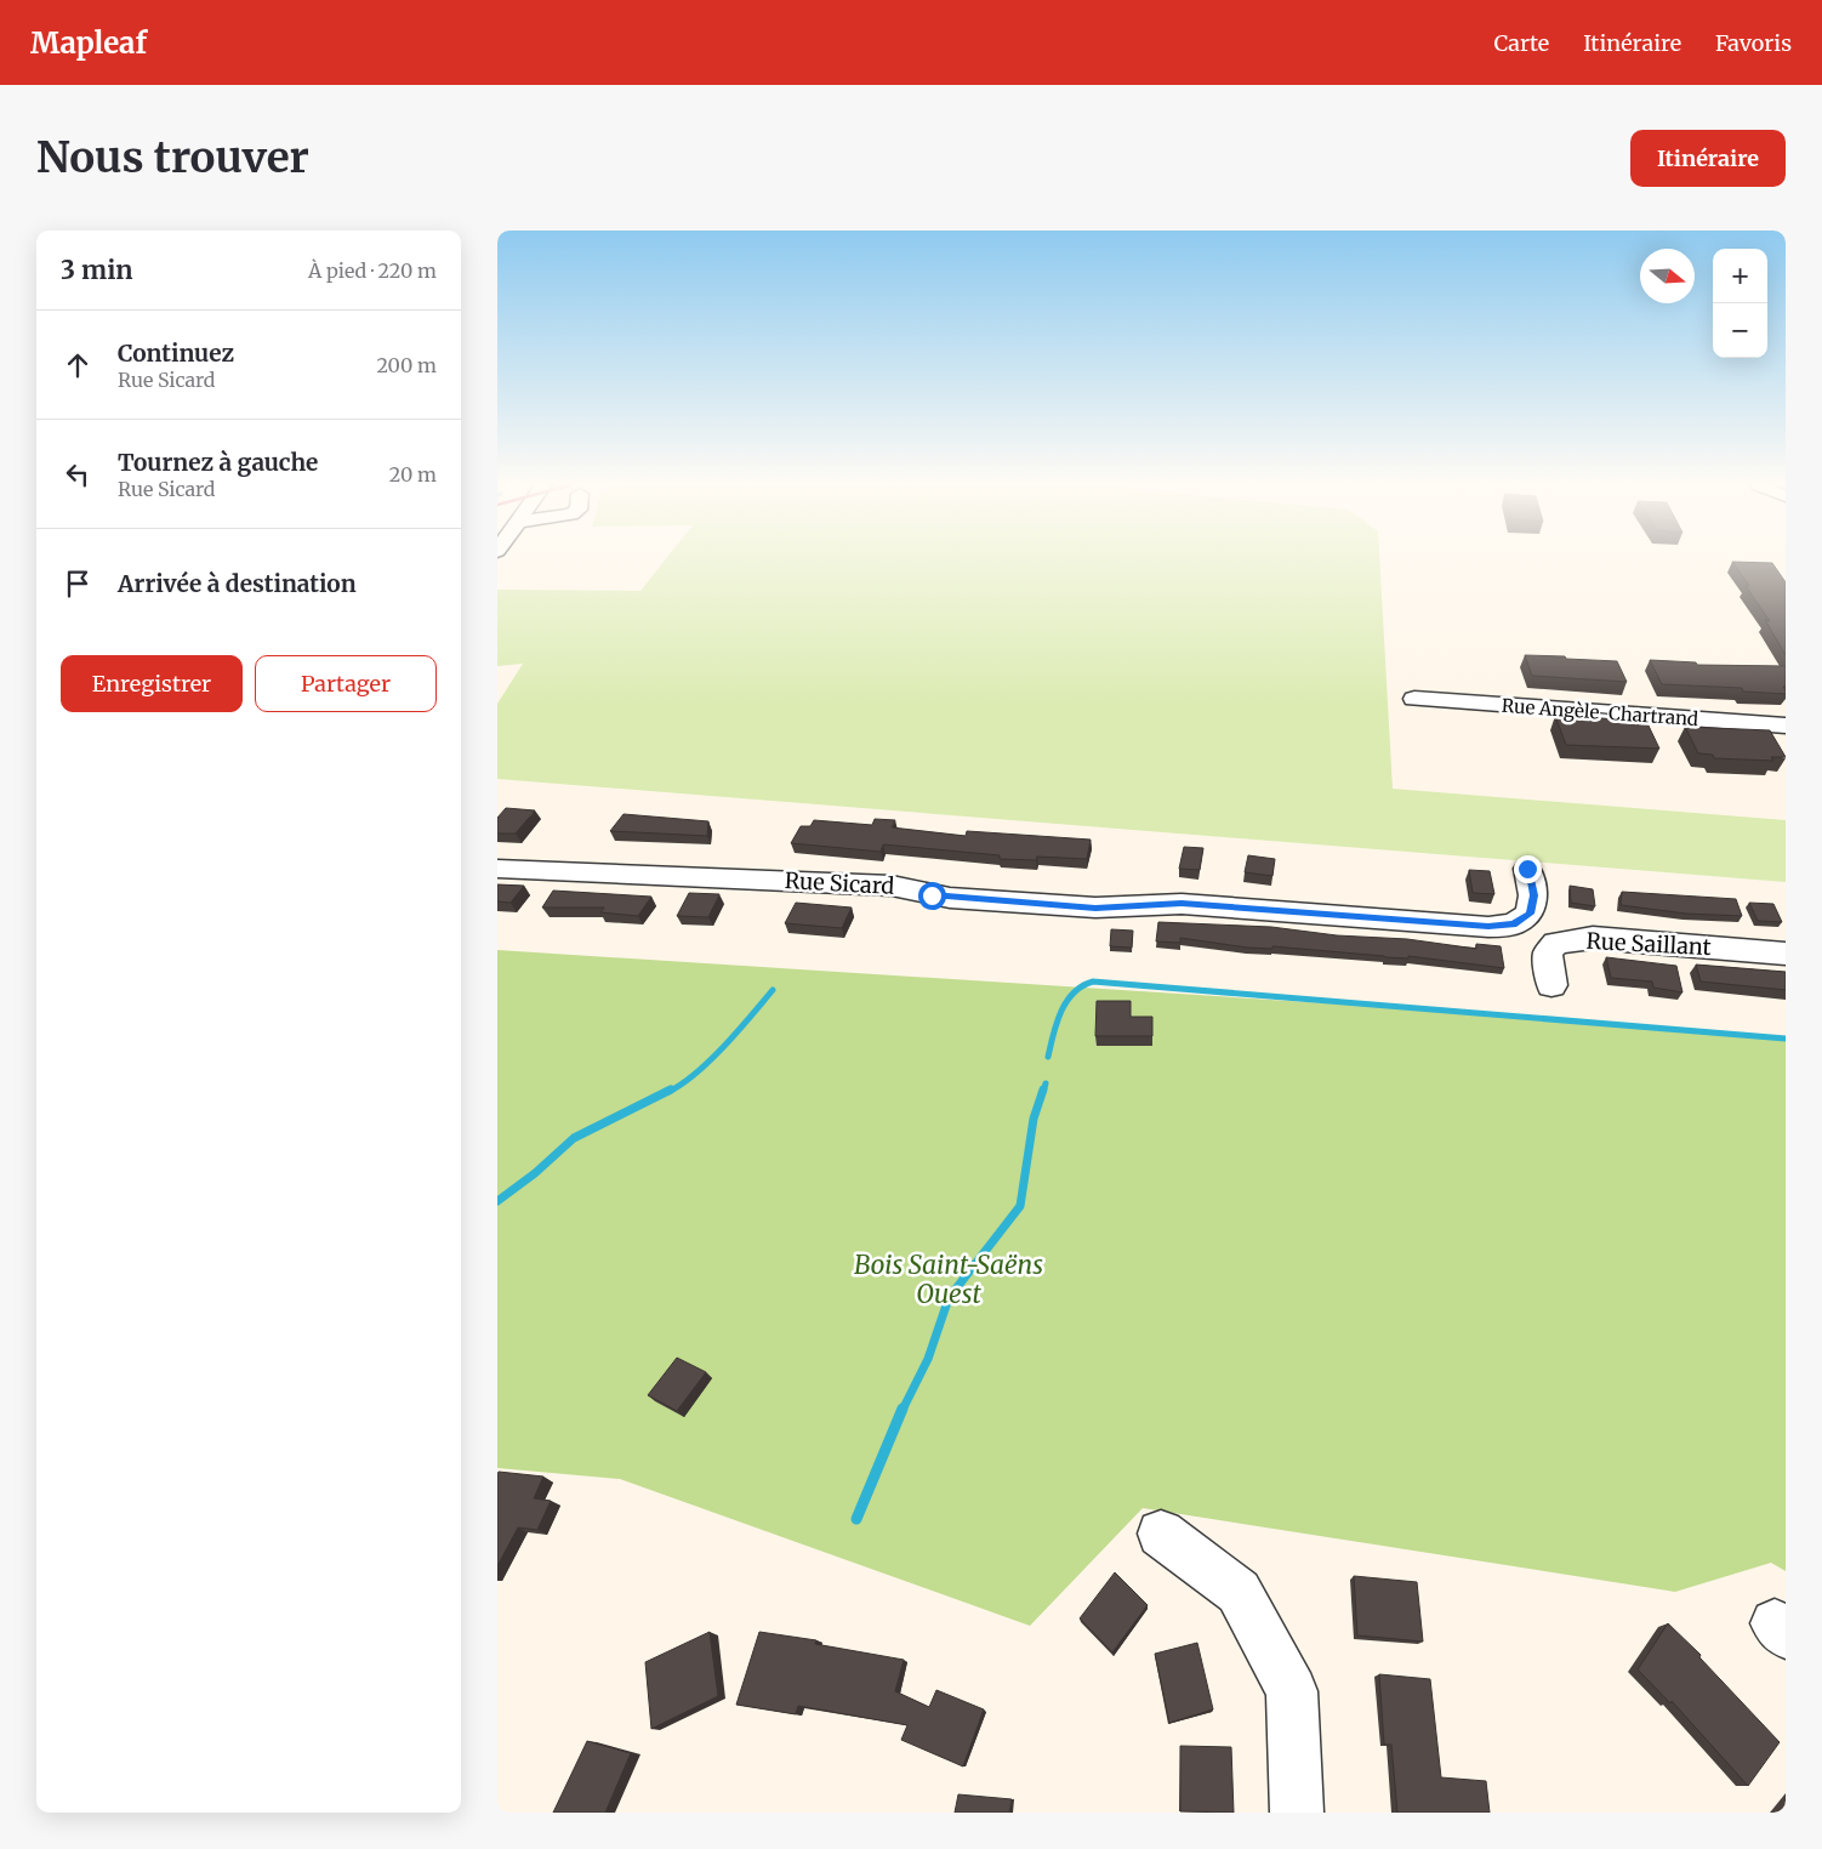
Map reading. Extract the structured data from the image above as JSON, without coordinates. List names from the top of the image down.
{
  "streets": {
    "street": ["Rue Angèle-Chartrand", "Rue Sicard", "Rue Saillant"]
  },
  "parks": ["Bois Saint-Saëns Ouest"],
  "north": "right",
  "page": {
    "header": "Mapleaf",
    "nav": ["Carte", "Itinéraire", "Favoris"],
    "buttons": [
      "Itinéraire",
      ["Enregistrer", "Partager"]
    ],
    "title": "Nous trouver",
    "heading": ["3 min", "À pied · 220 m"],
    "map_buttons": ["+", "−"],
    "list": [
      ["Continuez", "Rue Sicard", "200 m"],
      ["Tournez à gauche", "Rue Sicard", "20 m"],
      "Arrivée à destination"
    ]
  }
}
